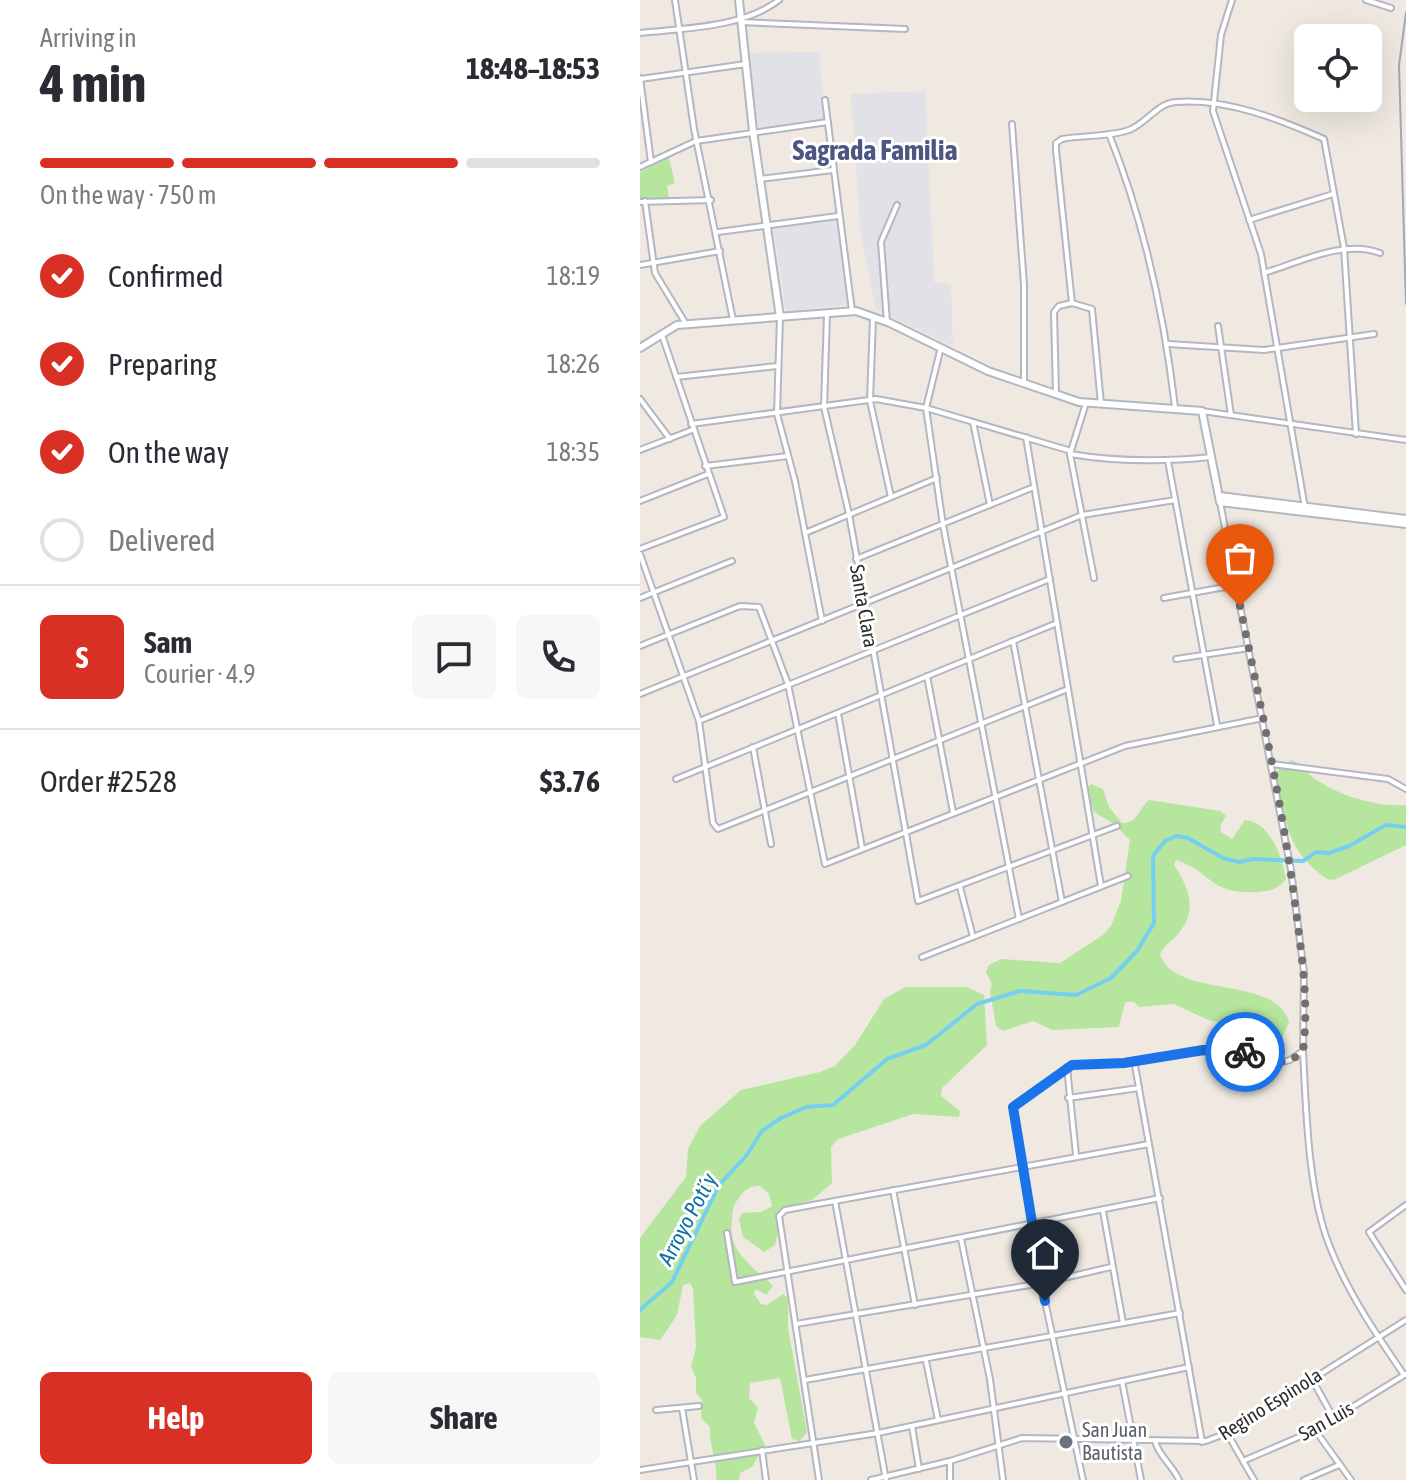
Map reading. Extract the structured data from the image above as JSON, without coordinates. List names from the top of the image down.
{
  "streets": {
    "street": ["Santa Clara", "Regino Espinola", "San Luis"]
  },
  "districts": ["Sagrada Familia"],
  "water": ["Arroyo Poti´y"],
  "places": ["San Juan Bautista"],
  "page": {
    "heading": ["4 min", "Arriving in", "18:48–18:53"],
    "panel": [
      "Sam",
      "Courier · 4.9",
      "Order #2528",
      "$3.76"
    ],
    "bar": "On the way · 750 m",
    "list": [
      ["Confirmed", "18:19"],
      ["Preparing", "18:26"],
      ["On the way", "18:35"],
      "Delivered"
    ],
    "round": "S",
    "buttons": ["Help", "Share"]
  }
}
